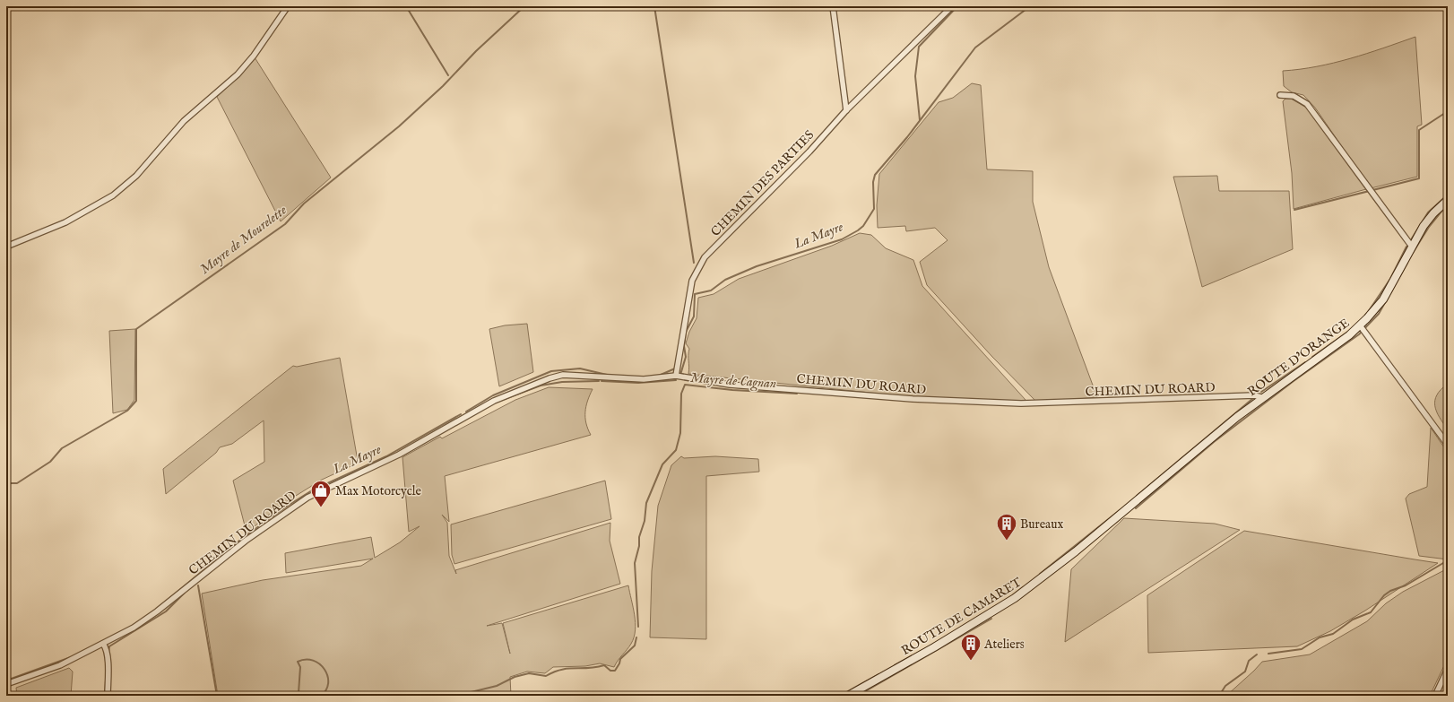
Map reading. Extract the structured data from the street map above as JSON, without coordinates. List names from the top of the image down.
{
  "streets": {
    "main road": ["ROUTE D'ORANGE", "ROUTE DE CAMARET"],
    "street": ["CHEMIN DES PARTIES", "CHEMIN DU ROARD"]
  },
  "crossings": [
    ["CHEMIN DES PARTIES", "CHEMIN DU ROARD"],
    ["ROUTE D'ORANGE", "CHEMIN DU ROARD"],
    ["ROUTE D'ORANGE", "ROUTE DE CAMARET"]
  ],
  "water": ["La Mayre", "Mayre de Mourelette", "Mayre de Cagnan"],
  "places": {
    "shop": ["Max Motorcycle"],
    "building": ["Bureaux", "Ateliers"]
  }
}
